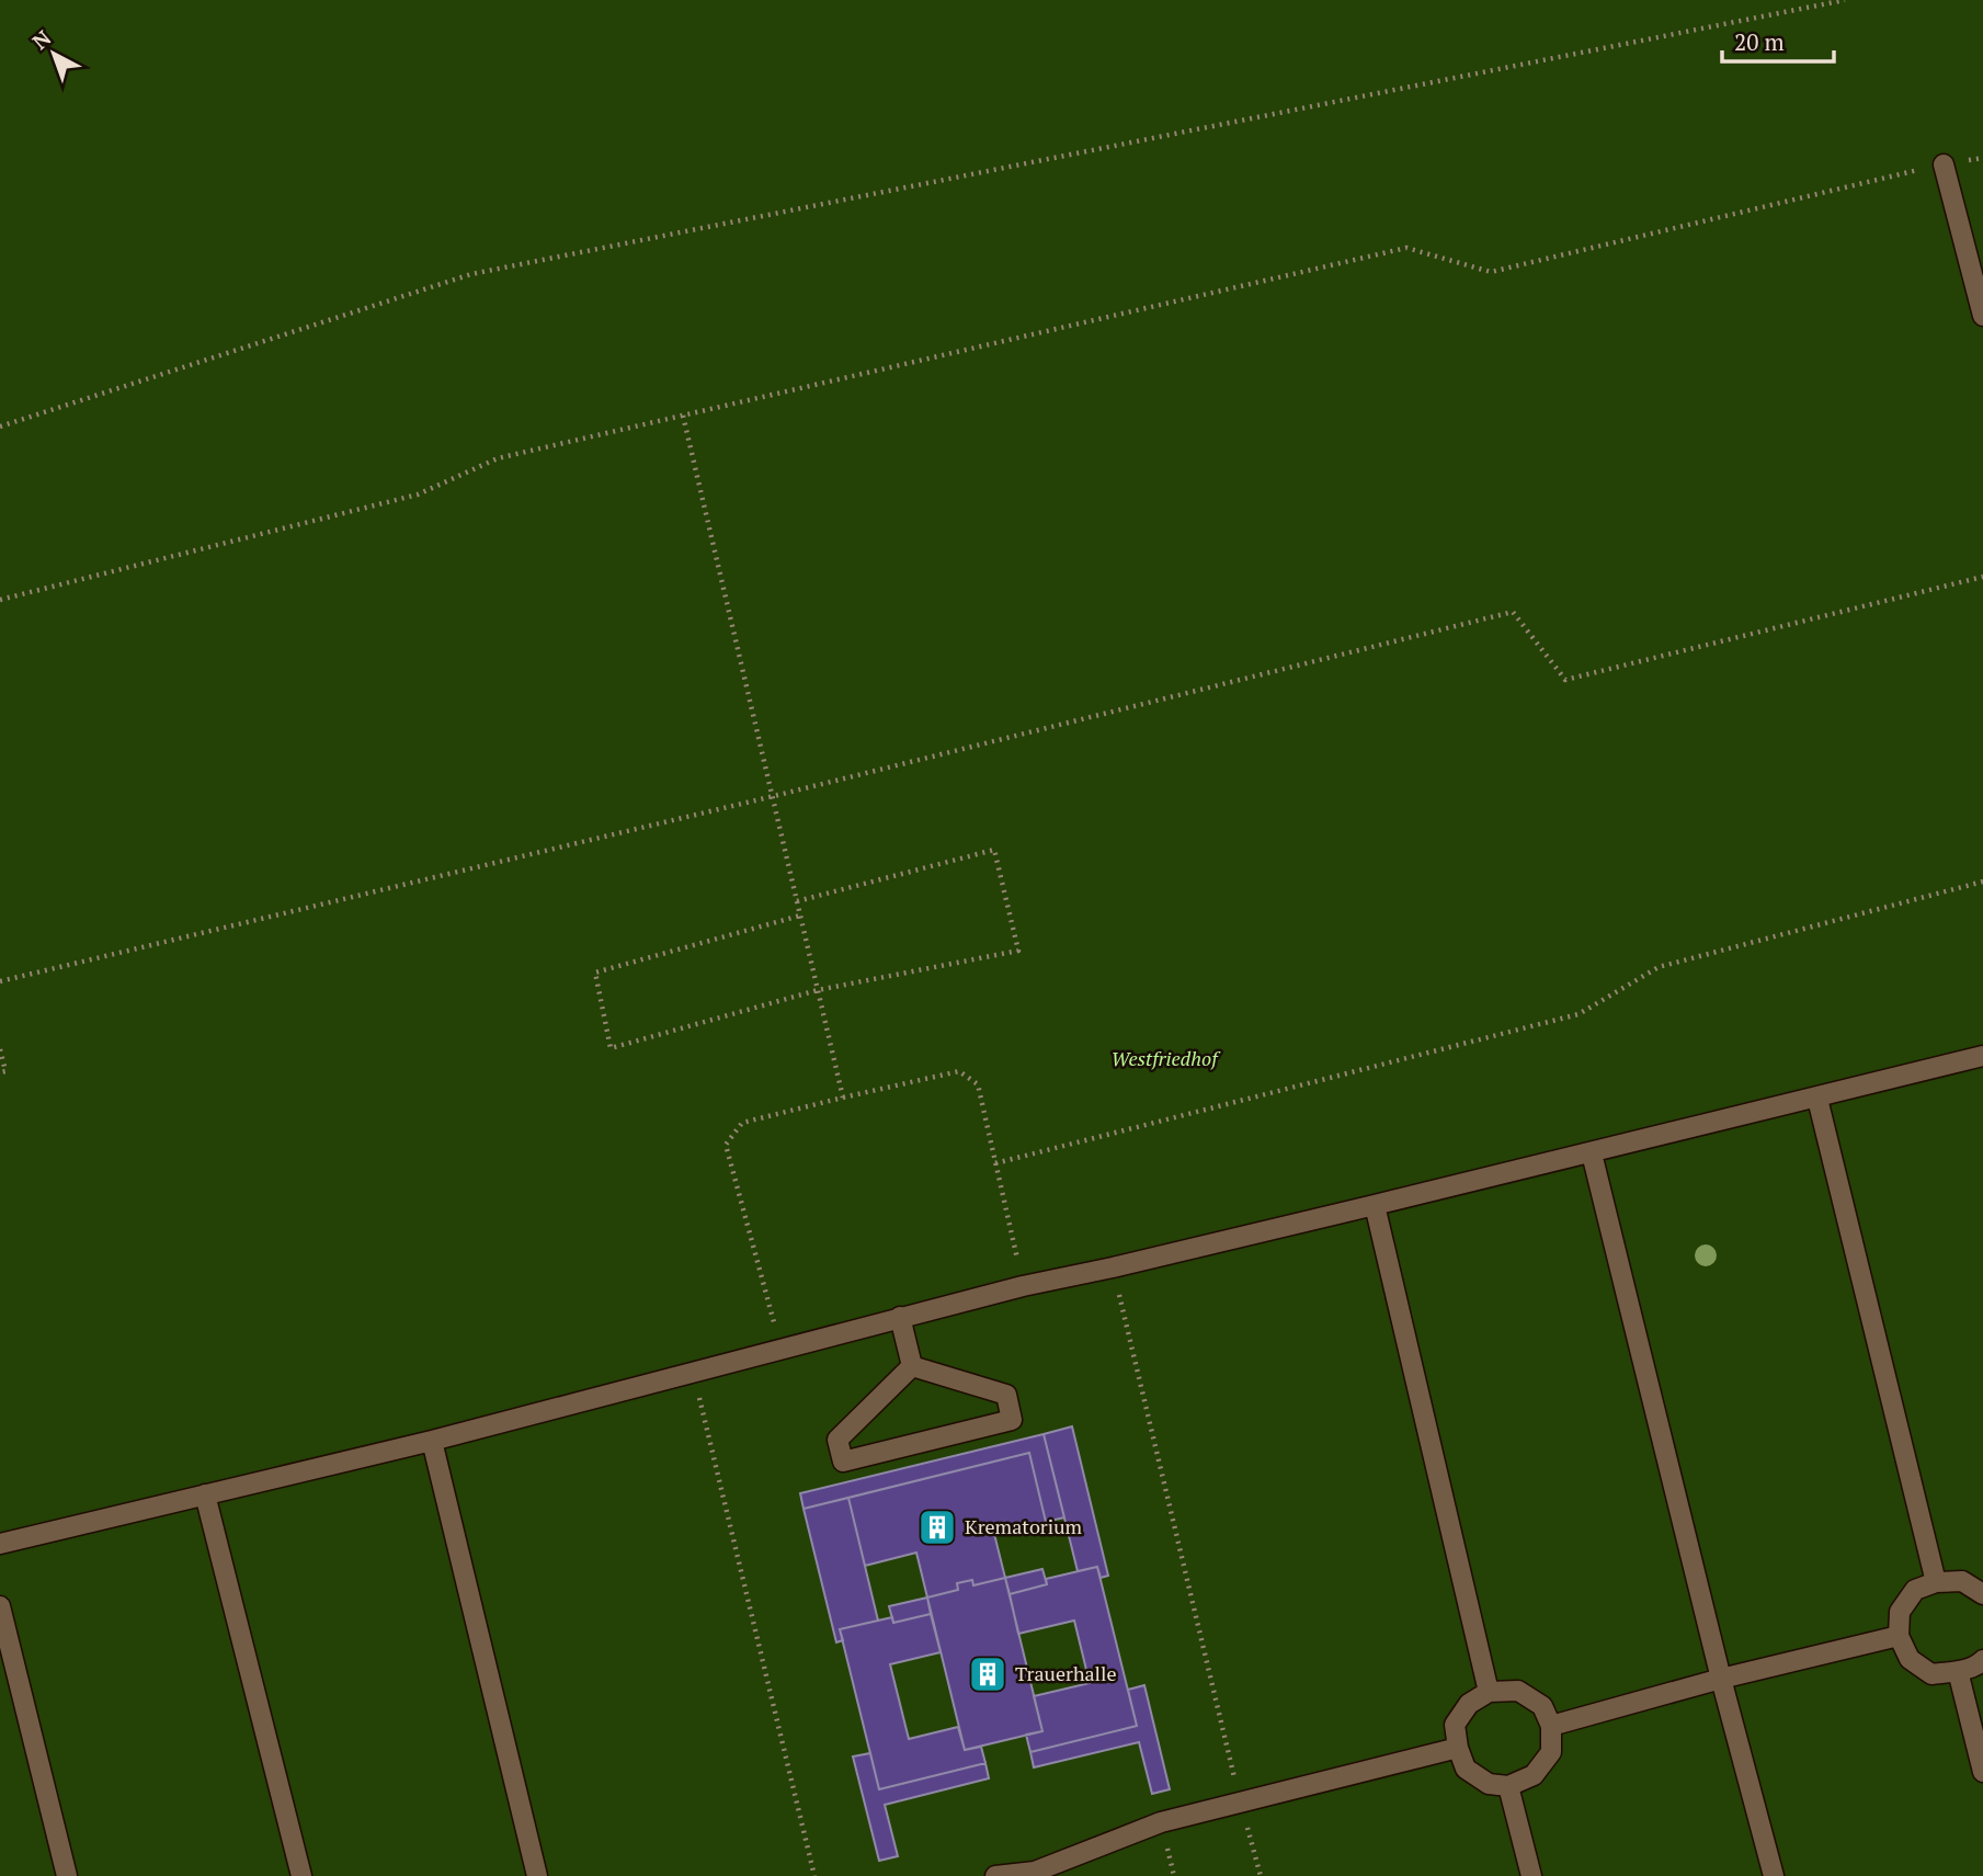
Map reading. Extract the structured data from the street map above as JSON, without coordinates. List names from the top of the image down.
{
  "parks": ["Westfriedhof"],
  "places": {
    "building": ["Krematorium", "Trauerhalle"]
  },
  "scale_bar": "20 m",
  "north": "top left"
}
